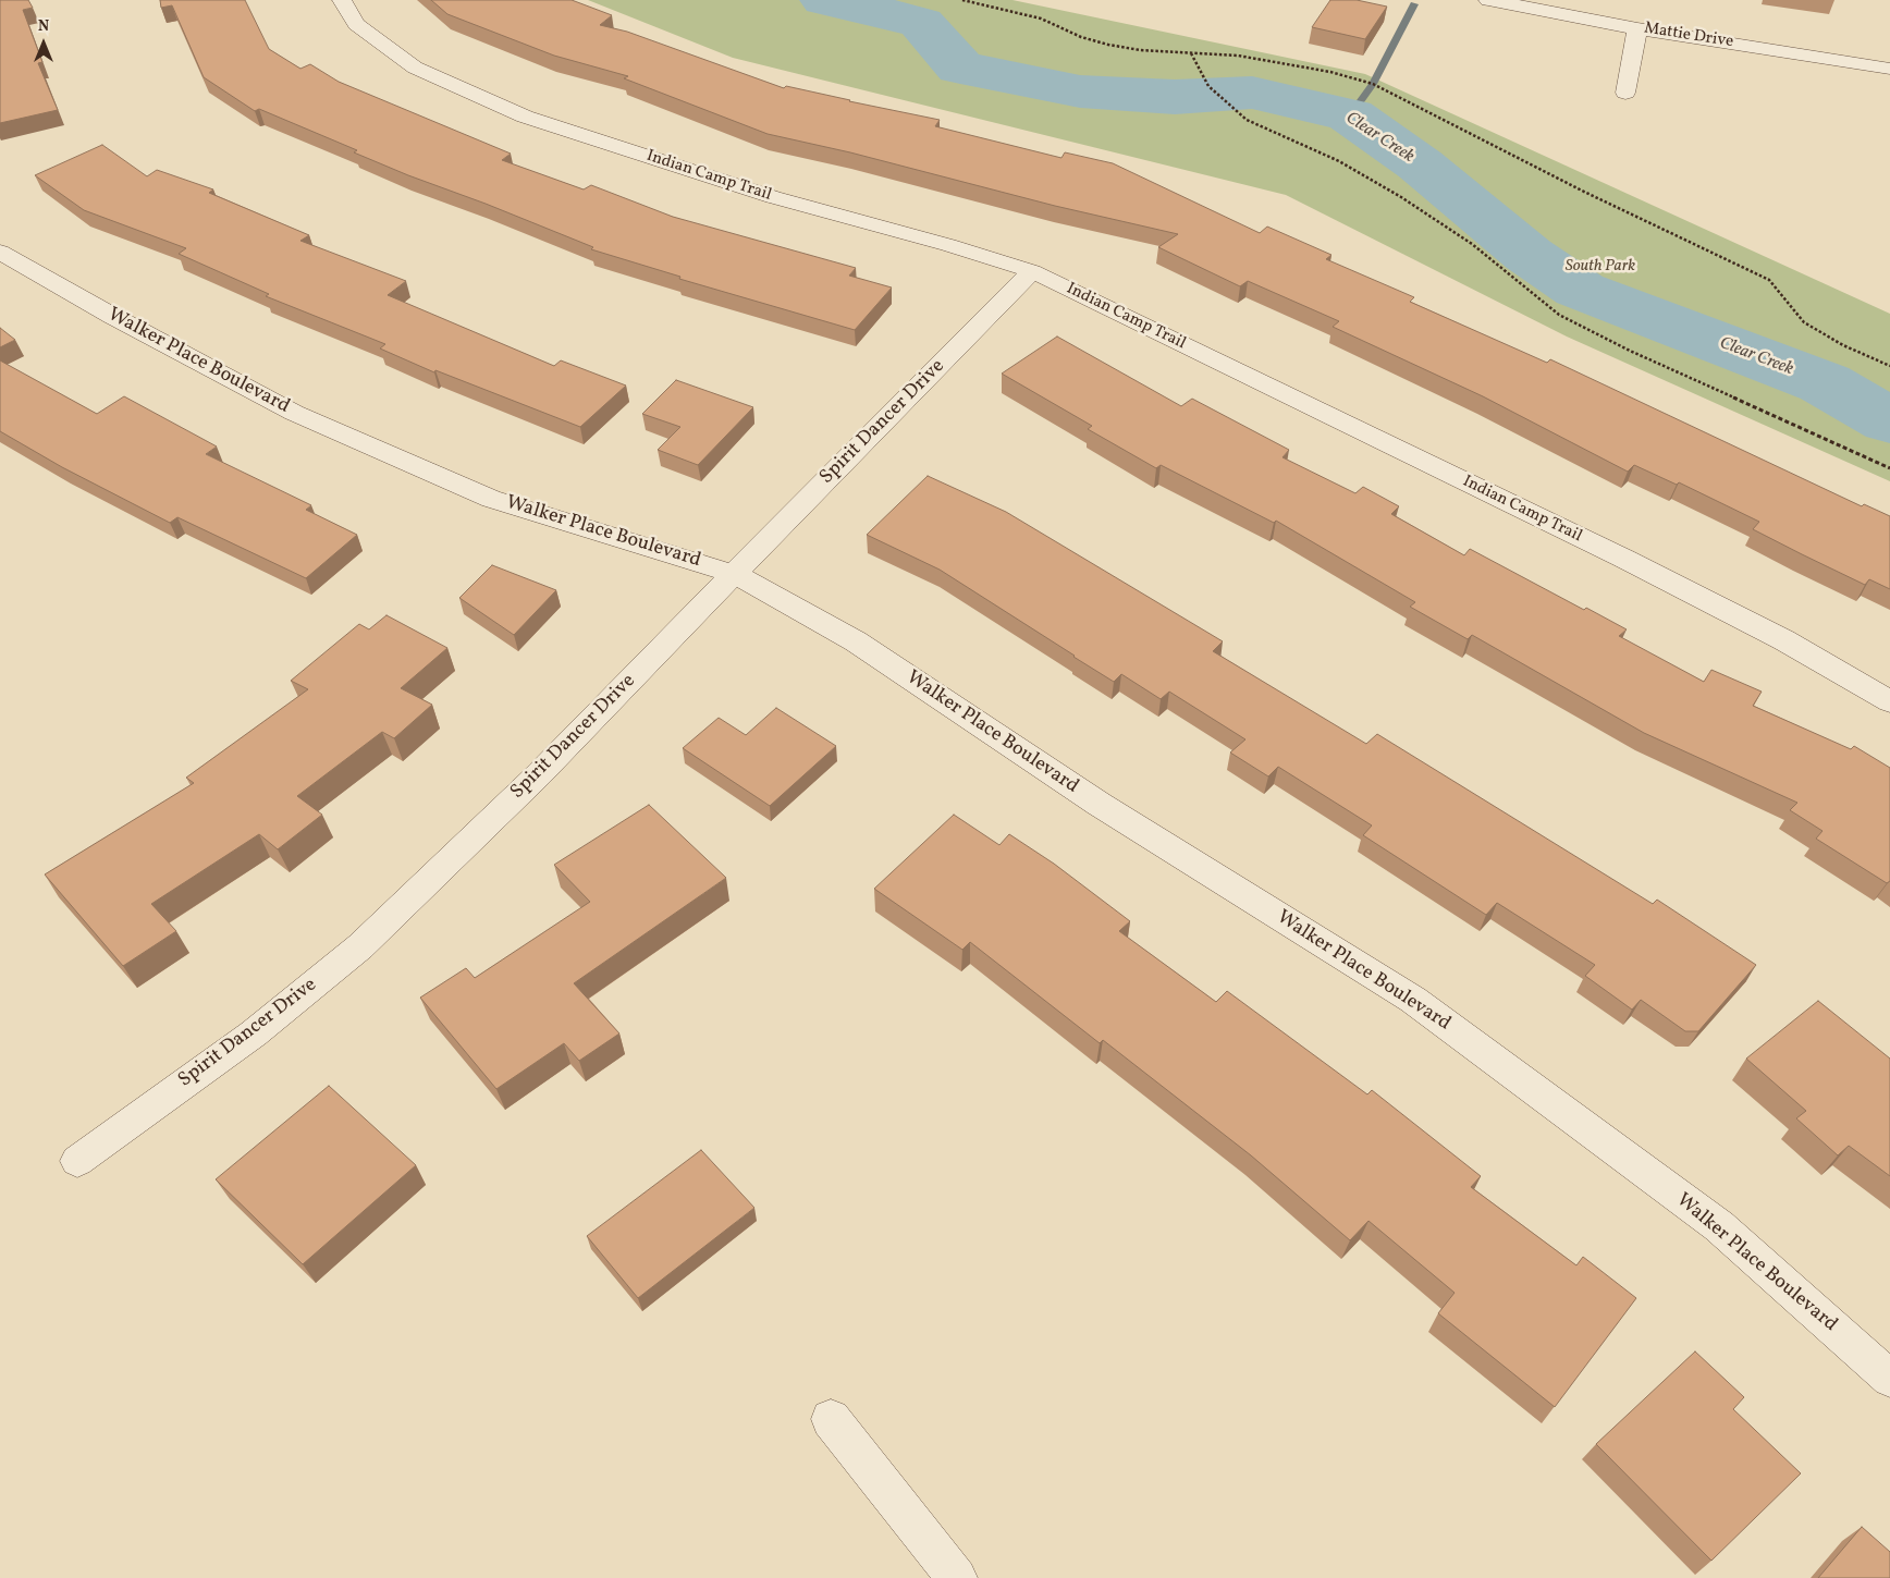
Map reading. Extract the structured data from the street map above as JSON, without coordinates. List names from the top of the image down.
{
  "streets": {
    "street": [
      "Mattie Drive",
      "Indian Camp Trail",
      "Walker Place Boulevard",
      "Spirit Dancer Drive"
    ]
  },
  "crossings": [
    ["Indian Camp Trail", "Spirit Dancer Drive"],
    ["Walker Place Boulevard", "Spirit Dancer Drive"]
  ],
  "water": ["Clear Creek"],
  "parks": ["South Park"],
  "north": "top"
}
